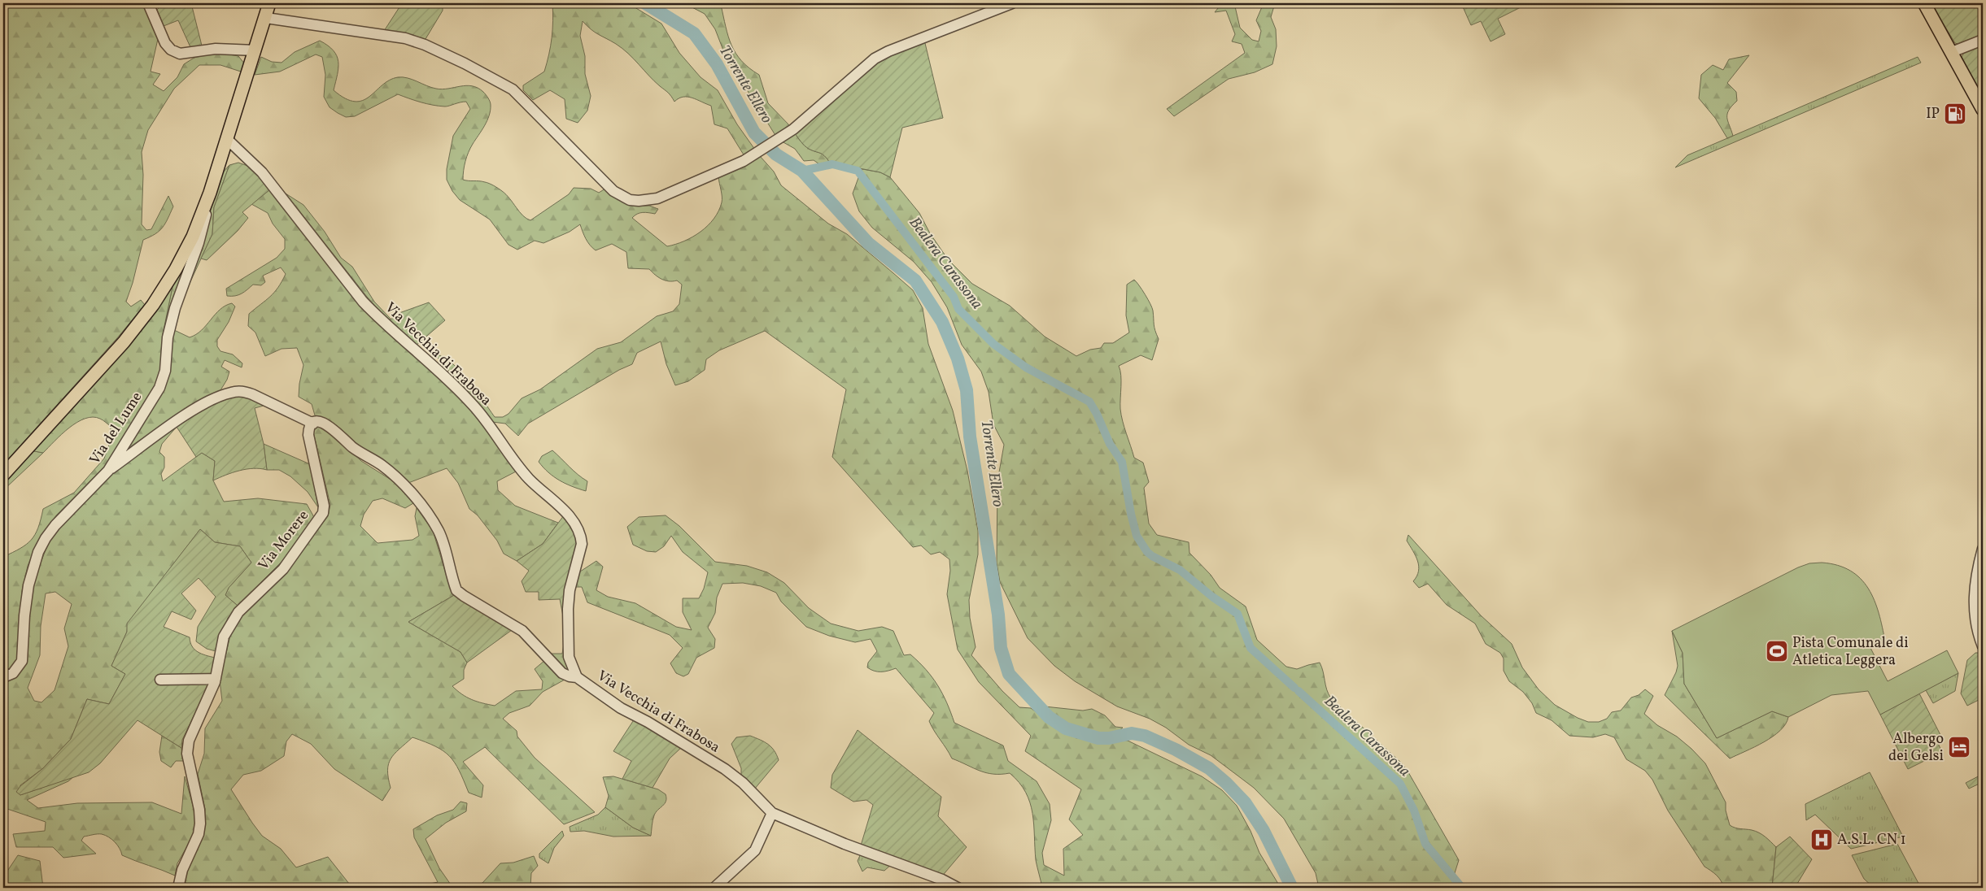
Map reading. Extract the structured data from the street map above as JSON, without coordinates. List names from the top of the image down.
{
  "streets": {
    "street": ["Via Vecchia di Frabosa", "Via del Lume", "Via Morere"]
  },
  "water": ["Torrente Ellero", "Bealera Carassona"],
  "places": {
    "fuel station": ["IP"],
    "sports": ["Pista Comunale di Atletica Leggera"],
    "hotel": ["Albergo dei Gelsi"],
    "hospital": ["A.S.L. CN 1"]
  }
}
